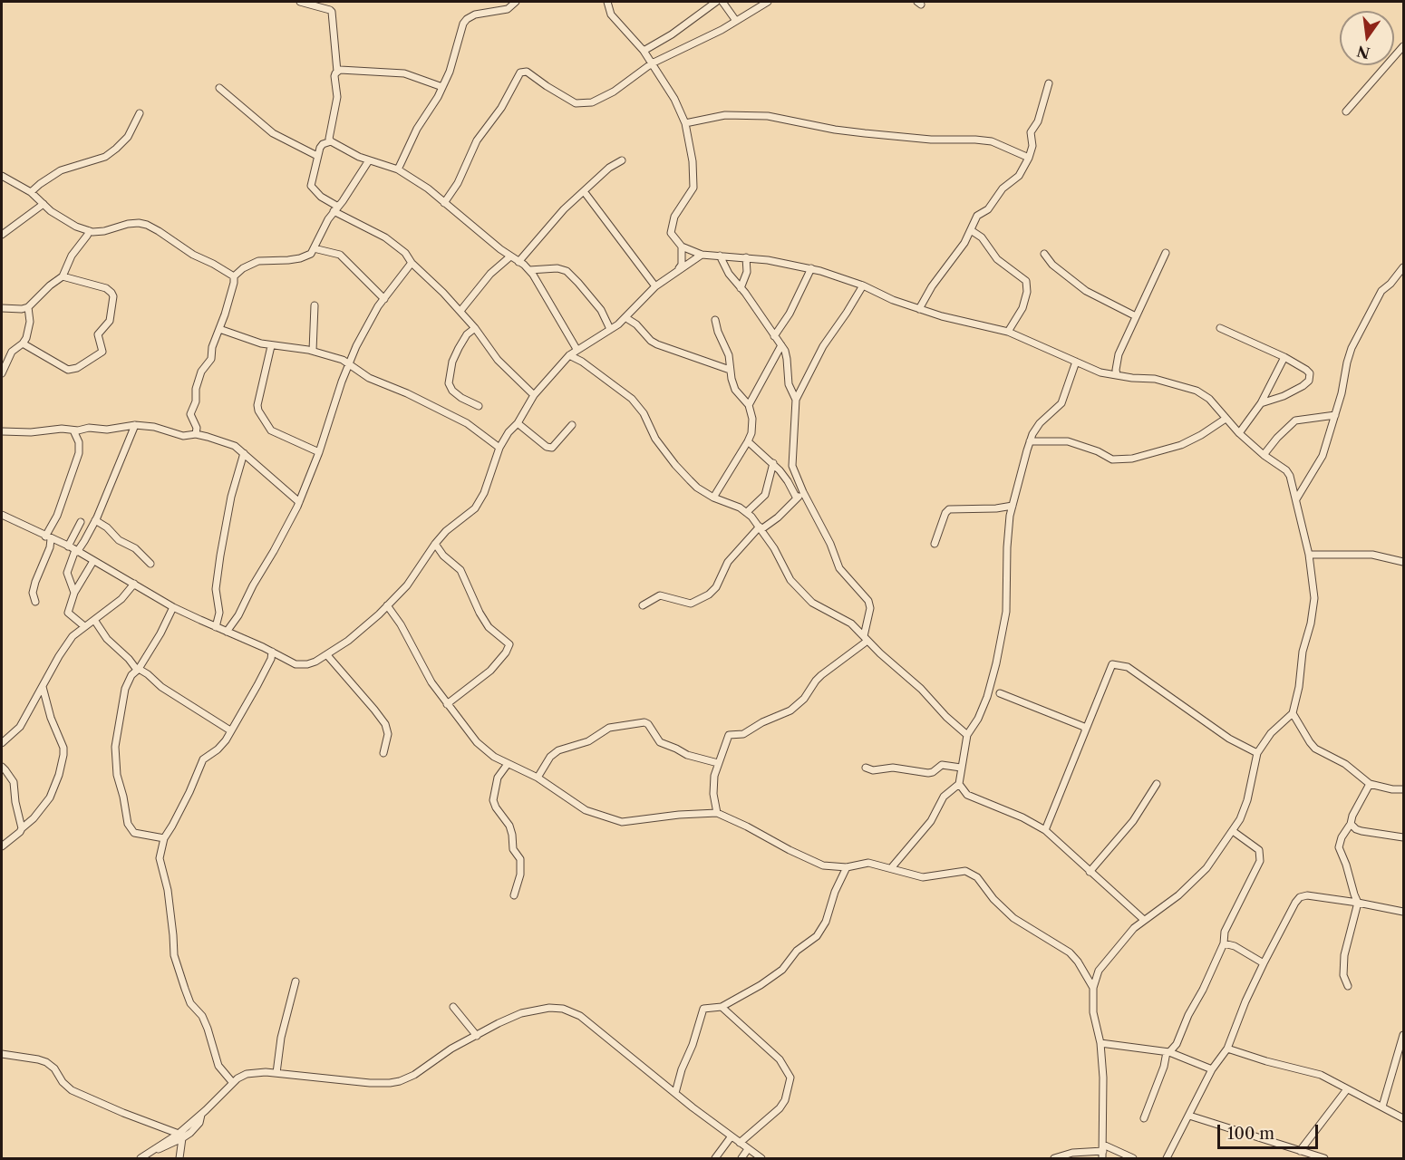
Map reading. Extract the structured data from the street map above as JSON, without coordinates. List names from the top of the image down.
{
  "scale_bar": "100 m",
  "north": "bottom"
}
